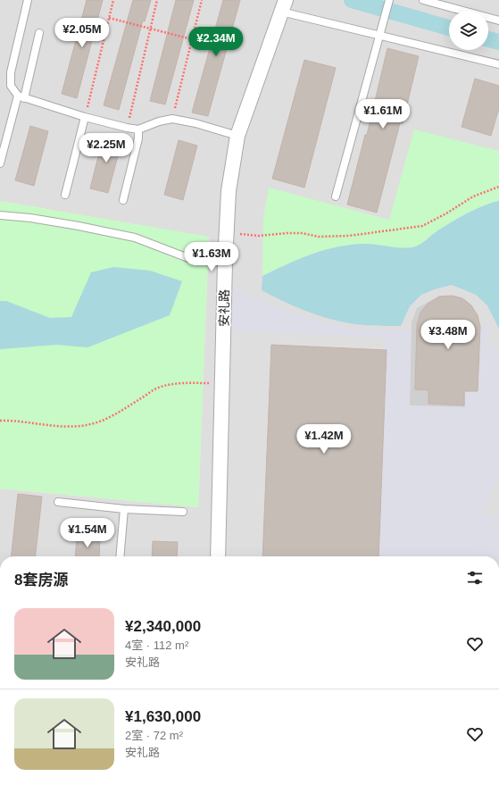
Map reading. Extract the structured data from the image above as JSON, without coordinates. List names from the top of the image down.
{
  "streets": {
    "street": ["安礼路"]
  },
  "page": {
    "price": [
      "¥2.05M",
      "¥2.34M",
      "¥1.61M",
      "¥2.25M",
      "¥1.63M",
      "¥3.48M",
      "¥1.42M",
      "¥1.54M"
    ],
    "heading": "8套房源",
    "list": [
      {
        "name": "¥2,340,000",
        "note": "4室 · 112 m² · 安礼路"
      },
      {
        "name": "¥1,630,000",
        "note": "2室 · 72 m² · 安礼路"
      }
    ]
  }
}
